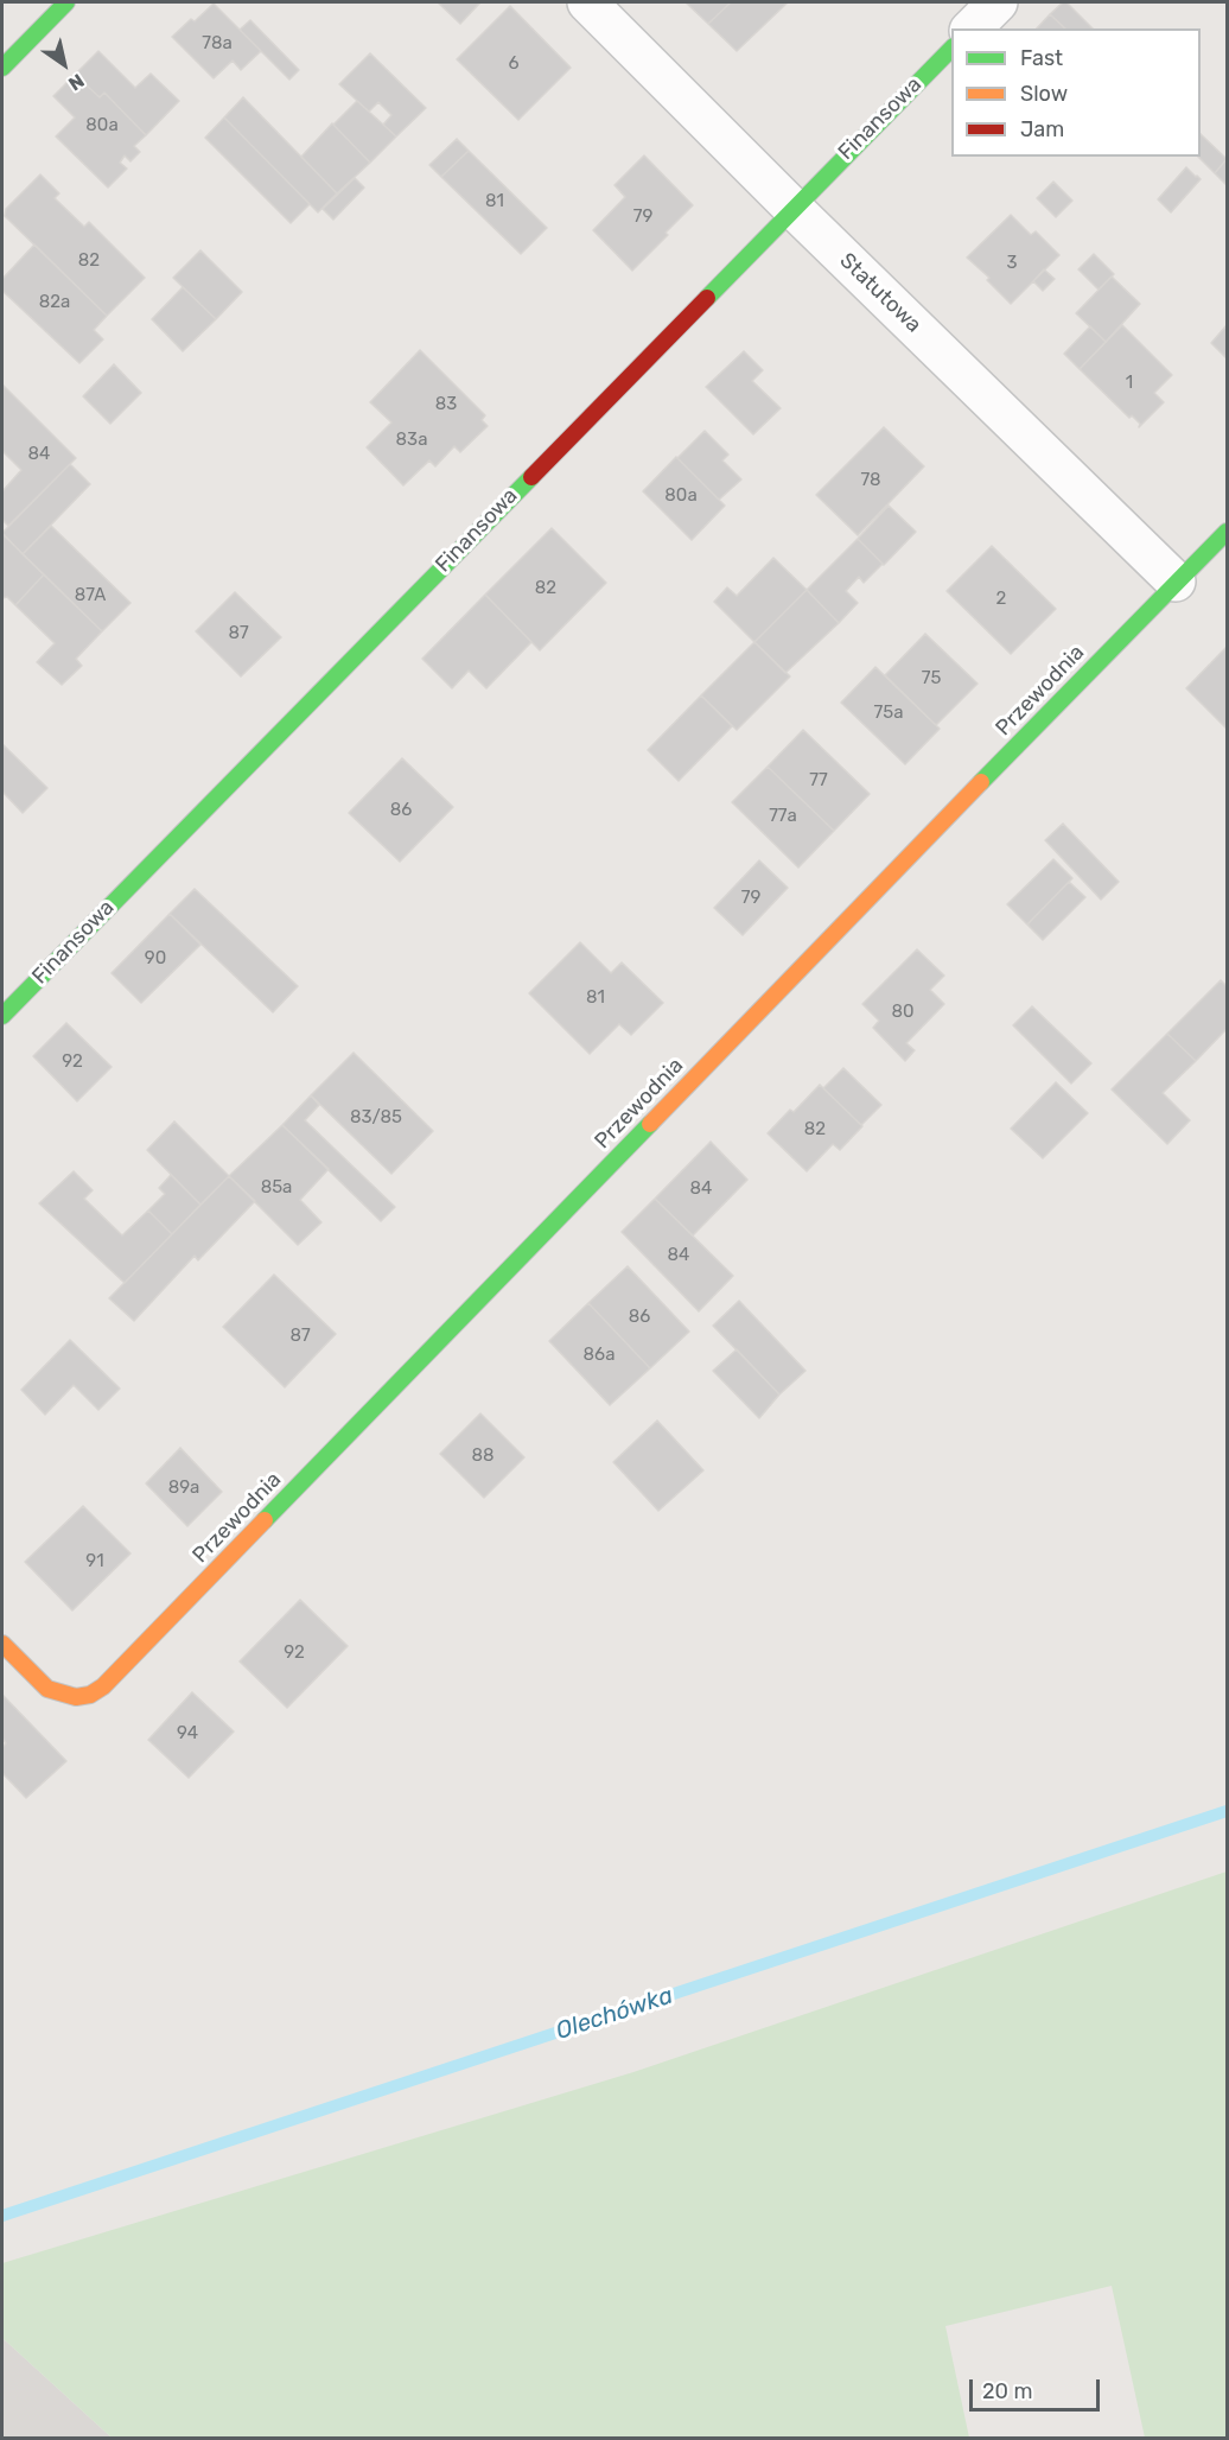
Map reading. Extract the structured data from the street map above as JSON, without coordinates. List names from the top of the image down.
{
  "streets": {
    "street": ["Finansowa", "Statutowa", "Przewodnia"]
  },
  "crossings": [
    ["Finansowa", "Statutowa"],
    ["Statutowa", "Przewodnia"]
  ],
  "water": ["Olechówka"],
  "house_numbers": [
    "78a",
    "6",
    "80a",
    "81",
    "79",
    "82",
    "3",
    "82a",
    "1",
    "83",
    "83a",
    "84",
    "78",
    "80a",
    "82",
    "87A",
    "2",
    "87",
    "75",
    "75a",
    "77",
    "86",
    "77a",
    "79",
    "90",
    "81",
    "80",
    "92",
    "83/85",
    "82",
    "85a",
    "84",
    "84",
    "86",
    "87",
    "86a",
    "88",
    "89a",
    "91",
    "92",
    "94"
  ],
  "legend": ["Fast", "Slow", "Jam"],
  "scale_bar": "20 m",
  "north": "bottom right"
}
